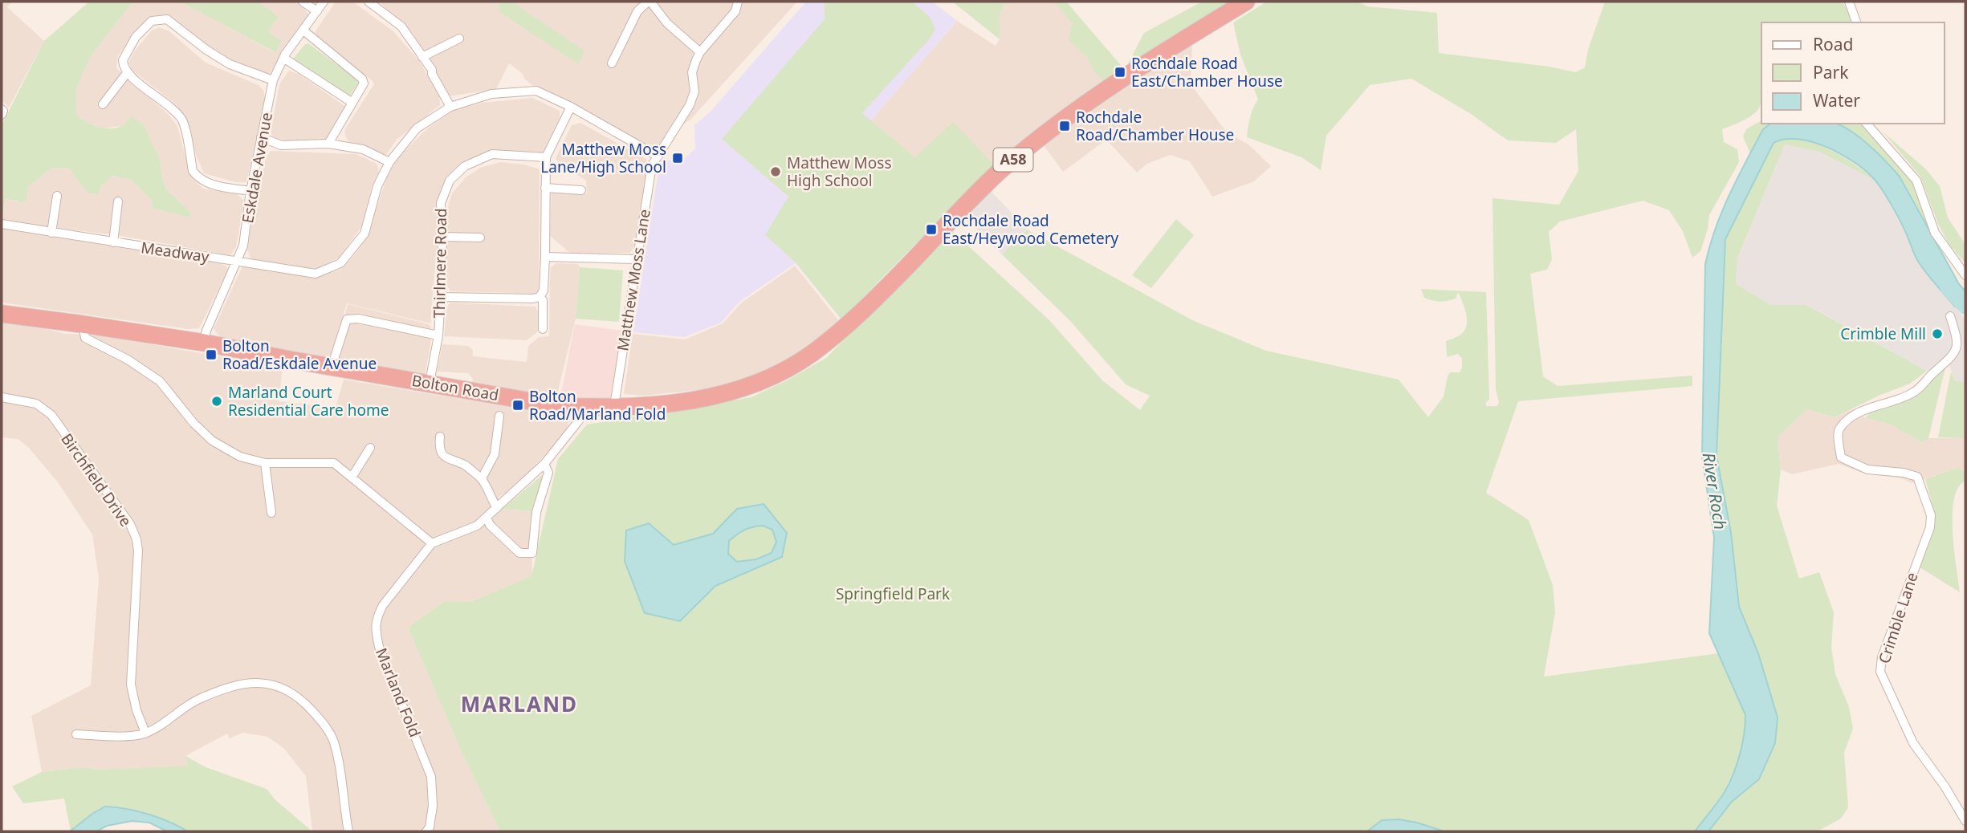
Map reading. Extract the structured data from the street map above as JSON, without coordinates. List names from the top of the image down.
{
  "streets": {
    "highway": ["A58", "Bolton Road"],
    "street": [
      "Eskdale Avenue",
      "Meadway",
      "Thirlmere Road",
      "Matthew Moss Lane",
      "Birchfield Drive",
      "Crimble Lane",
      "Marland Fold"
    ]
  },
  "crossings": [
    ["Eskdale Avenue", "Meadway"],
    ["Eskdale Avenue", "Bolton Road"],
    ["Meadway", "Matthew Moss Lane"],
    ["Thirlmere Road", "Bolton Road"],
    ["Matthew Moss Lane", "Bolton Road"]
  ],
  "districts": ["MARLAND"],
  "water": ["River Roch"],
  "parks": ["Springfield Park"],
  "places": {
    "transit": [
      "Rochdale Road East/Chamber House",
      "Rochdale Road/Chamber House",
      "Matthew Moss Lane/High School",
      "Rochdale Road East/Heywood Cemetery",
      "Bolton Road/Eskdale Avenue",
      "Bolton Road/Marland Fold"
    ],
    "other": ["Matthew Moss High School", "Crimble Mill", "Marland Court Residential Care home"]
  },
  "legend": ["Road", "Park", "Water"]
}
